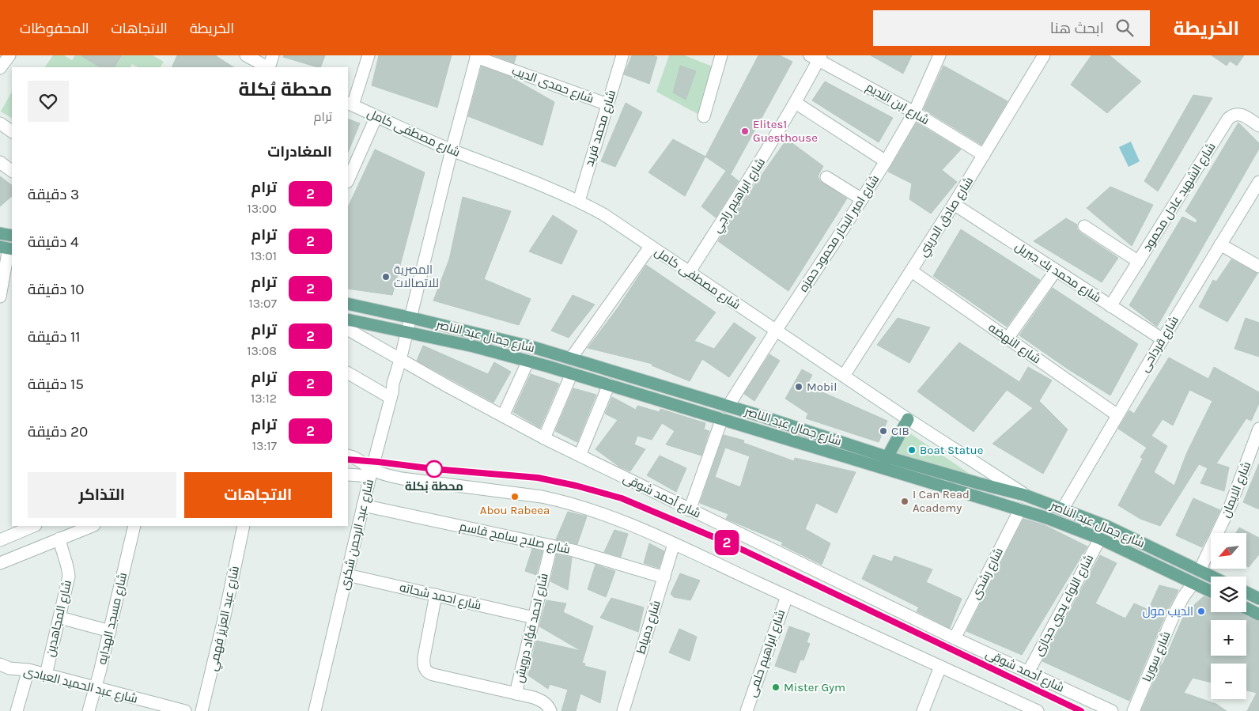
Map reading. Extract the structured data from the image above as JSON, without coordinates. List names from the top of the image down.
{
  "streets": {
    "main road": ["شارع جمال عبد الناصر"],
    "street": [
      "شارع حمدى الديب",
      "شارع ابن النديم",
      "شارع محمد فريد",
      "شارع مصطفى كامل",
      "شارع ابراهيم راجي",
      "شارع الشهيد عادل محمود",
      "شارع صادق الدريني",
      "شارع امير البحار محمود حمزه",
      "شارع محمد بك جبريل",
      "شارع النهضه",
      "شارع قرداحى",
      "شارع الايمان",
      "شارع أحمد شوقى",
      "شارع عبد الرحمن شكرى",
      "شارع صلاح سامح قاسم",
      "شارع رشدى",
      "شارع احمد شحاته",
      "شارع اللواء يحيي حجازى",
      "شارع المجاهدين",
      "شارع مسجد الهدايه",
      "شارع عبد العزيز فهمي",
      "شارع دمياط",
      "شارع احمد فؤاد درويش",
      "شارع ابراهيم حلمى",
      "شارع سوريا",
      "شارع عبد الحميد العبادى"
    ]
  },
  "crossings": [
    ["شارع حمدى الديب", "شارع محمد فريد"],
    ["شارع حمدى الديب", "شارع عبد الرحمن شكرى"],
    ["شارع ابن النديم", "شارع ابراهيم راجي"],
    ["شارع ابن النديم", "شارع صادق الدريني"],
    ["شارع ابن النديم", "شارع امير البحار محمود حمزه"],
    ["شارع محمد فريد", "شارع مصطفى كامل"],
    ["شارع مصطفى كامل", "شارع ابراهيم راجي"],
    ["شارع مصطفى كامل", "شارع صادق الدريني"],
    ["شارع مصطفى كامل", "شارع امير البحار محمود حمزه"],
    ["شارع مصطفى كامل", "شارع جمال عبد الناصر"],
    ["شارع مصطفى كامل", "شارع عبد الرحمن شكرى"],
    ["شارع الشهيد عادل محمود", "شارع محمد بك جبريل"],
    ["شارع صادق الدريني", "شارع محمد بك جبريل"],
    ["شارع صادق الدريني", "شارع النهضه"],
    ["شارع امير البحار محمود حمزه", "شارع جمال عبد الناصر"],
    ["شارع محمد بك جبريل", "شارع قرداحى"],
    ["شارع جمال عبد الناصر", "شارع قرداحى"],
    ["شارع جمال عبد الناصر", "شارع الايمان"],
    ["شارع جمال عبد الناصر", "شارع عبد الرحمن شكرى"],
    ["شارع جمال عبد الناصر", "شارع رشدى"],
    ["شارع جمال عبد الناصر", "شارع اللواء يحيي حجازى"],
    ["شارع جمال عبد الناصر", "شارع سوريا"],
    ["شارع النهضه", "شارع قرداحى"],
    ["شارع أحمد شوقى", "شارع عبد الرحمن شكرى"],
    ["شارع أحمد شوقى", "شارع رشدى"],
    ["شارع أحمد شوقى", "شارع اللواء يحيي حجازى"],
    ["شارع عبد الرحمن شكرى", "شارع صلاح سامح قاسم"],
    ["شارع عبد الرحمن شكرى", "شارع احمد شحاته"],
    ["شارع صلاح سامح قاسم", "شارع دمياط"],
    ["شارع صلاح سامح قاسم", "شارع احمد فؤاد درويش"],
    ["شارع احمد شحاته", "شارع احمد فؤاد درويش"],
    ["شارع المجاهدين", "شارع عبد الحميد العبادى"],
    ["شارع مسجد الهدايه", "شارع عبد الحميد العبادى"]
  ],
  "places": [
    "Elites1 Guesthouse",
    "المصرية للاتصالات",
    "Mobil",
    "CIB",
    "Boat Statue",
    "محطة بُكلة",
    "Abou Rabeea",
    "I Can Read Academy",
    "الديب مول",
    "Mister Gym"
  ],
  "lines": ["tram line 2"],
  "north": "bottom left",
  "page": {
    "header": "الخريطة",
    "search": "ابحث هنا",
    "nav": ["الخريطة", "الاتجاهات", "المحفوظات"],
    "on_map": "2",
    "heading": [
      ["محطة بُكلة", "ترام"],
      "المغادرات"
    ],
    "list": [
      {
        "mark": "2",
        "name": "ترام",
        "note": "13:00",
        "value": "3 دقيقة"
      },
      {
        "mark": "2",
        "name": "ترام",
        "note": "13:01",
        "value": "4 دقيقة"
      },
      {
        "mark": "2",
        "name": "ترام",
        "note": "13:07",
        "value": "10 دقيقة"
      },
      {
        "mark": "2",
        "name": "ترام",
        "note": "13:08",
        "value": "11 دقيقة"
      },
      {
        "mark": "2",
        "name": "ترام",
        "note": "13:12",
        "value": "15 دقيقة"
      },
      {
        "mark": "2",
        "name": "ترام",
        "note": "13:17",
        "value": "20 دقيقة"
      }
    ],
    "buttons": ["الاتجاهات", "التذاكر"],
    "map_buttons": ["+", "−"]
  }
}
